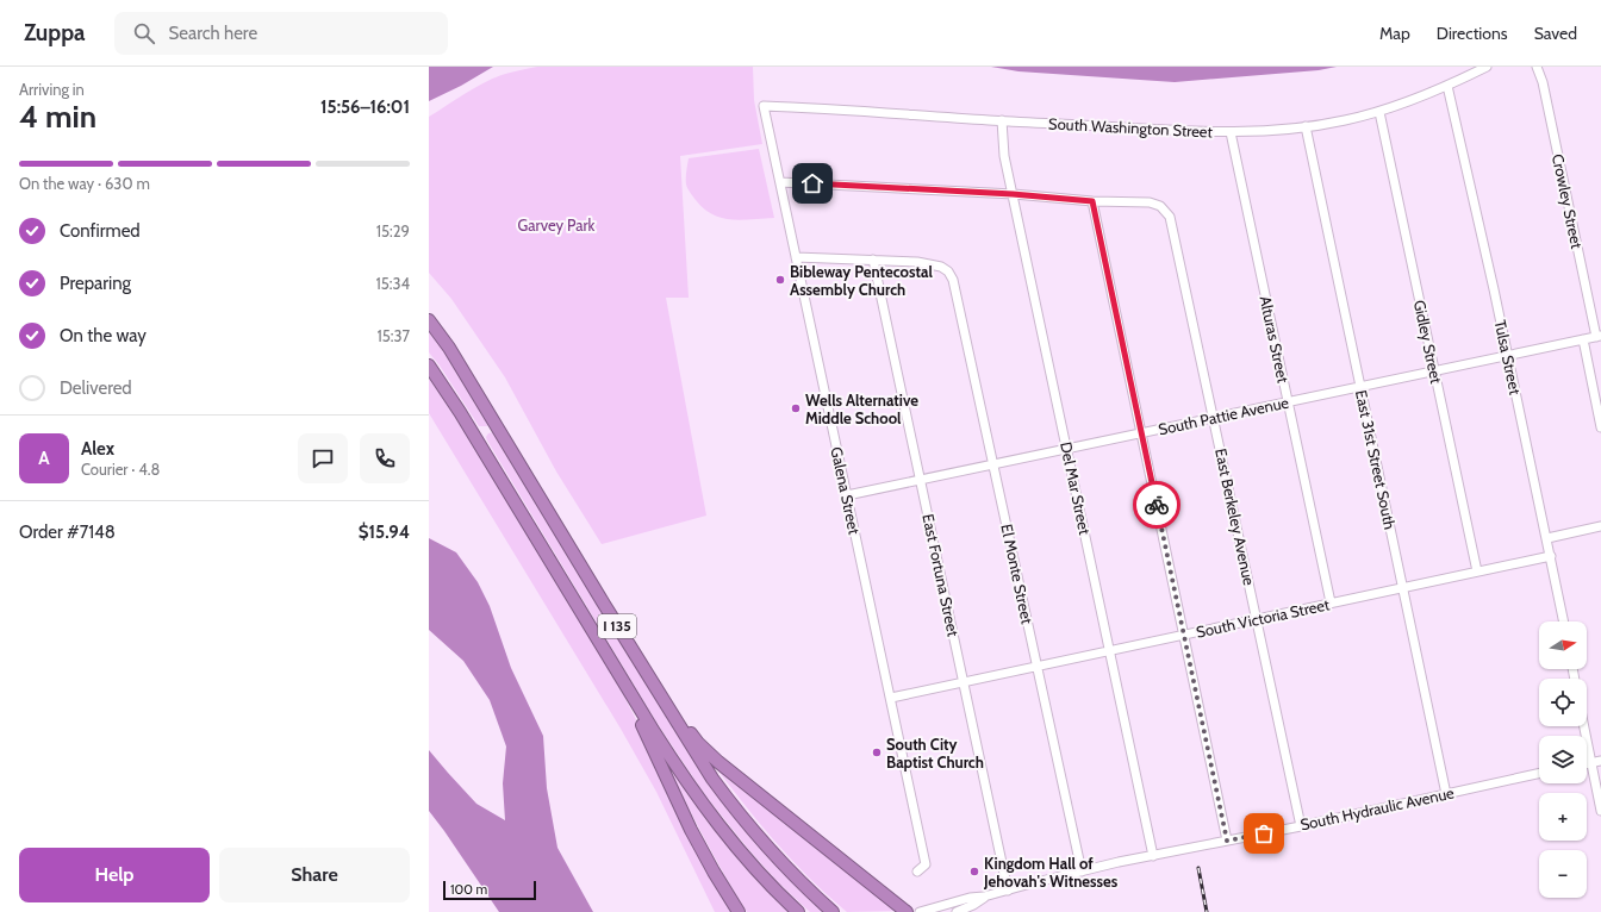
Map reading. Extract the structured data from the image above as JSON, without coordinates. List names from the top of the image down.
{
  "streets": {
    "highway": ["I 135"],
    "street": [
      "South Washington Street",
      "Crowley Street",
      "Alturas Street",
      "Gidley Street",
      "Tulsa Street",
      "South Pattie Avenue",
      "East 31st Street South",
      "Del Mar Street",
      "Galena Street",
      "East Berkeley Avenue",
      "El Monte Street",
      "East Fortuna Street",
      "South Victoria Street",
      "South Hydraulic Avenue"
    ]
  },
  "crossings": [
    ["South Washington Street", "Alturas Street"],
    ["South Washington Street", "Gidley Street"],
    ["South Washington Street", "Tulsa Street"],
    ["South Washington Street", "East 31st Street South"],
    ["South Washington Street", "Del Mar Street"],
    ["South Washington Street", "Galena Street"],
    ["Crowley Street", "South Pattie Avenue"],
    ["Alturas Street", "South Pattie Avenue"],
    ["Alturas Street", "South Victoria Street"],
    ["Gidley Street", "South Pattie Avenue"],
    ["Gidley Street", "South Victoria Street"],
    ["Tulsa Street", "South Pattie Avenue"],
    ["Tulsa Street", "South Victoria Street"],
    ["South Pattie Avenue", "East 31st Street South"],
    ["South Pattie Avenue", "Del Mar Street"],
    ["South Pattie Avenue", "Galena Street"],
    ["South Pattie Avenue", "East Berkeley Avenue"],
    ["South Pattie Avenue", "El Monte Street"],
    ["South Pattie Avenue", "East Fortuna Street"],
    ["East 31st Street South", "South Victoria Street"],
    ["East 31st Street South", "South Hydraulic Avenue"],
    ["Del Mar Street", "South Victoria Street"],
    ["Del Mar Street", "South Hydraulic Avenue"],
    ["Galena Street", "South Victoria Street"],
    ["East Berkeley Avenue", "South Victoria Street"],
    ["East Berkeley Avenue", "South Hydraulic Avenue"],
    ["El Monte Street", "East Fortuna Street"],
    ["El Monte Street", "South Victoria Street"],
    ["El Monte Street", "South Hydraulic Avenue"],
    ["East Fortuna Street", "South Victoria Street"],
    ["East Fortuna Street", "South Hydraulic Avenue"]
  ],
  "parks": ["Garvey Park"],
  "places": [
    "Bibleway Pentecostal Assembly Church",
    "Wells Alternative Middle School",
    "South City Baptist Church",
    "Kingdom Hall of Jehovah's Witnesses"
  ],
  "scale_bar": "100 m",
  "north": "right",
  "page": {
    "header": "Zuppa",
    "search": "Search here",
    "nav": ["Map", "Directions", "Saved"],
    "heading": ["4 min", "Arriving in", "15:56–16:01"],
    "panel": [
      "Alex",
      "Courier · 4.8",
      "Order #7148",
      "$15.94"
    ],
    "bar": "On the way · 630 m",
    "list": [
      ["Confirmed", "15:29"],
      ["Preparing", "15:34"],
      ["On the way", "15:37"],
      "Delivered"
    ],
    "round": "A",
    "map_buttons": ["+", "−"],
    "buttons": ["Help", "Share"],
    "scale": "100 m"
  }
}
